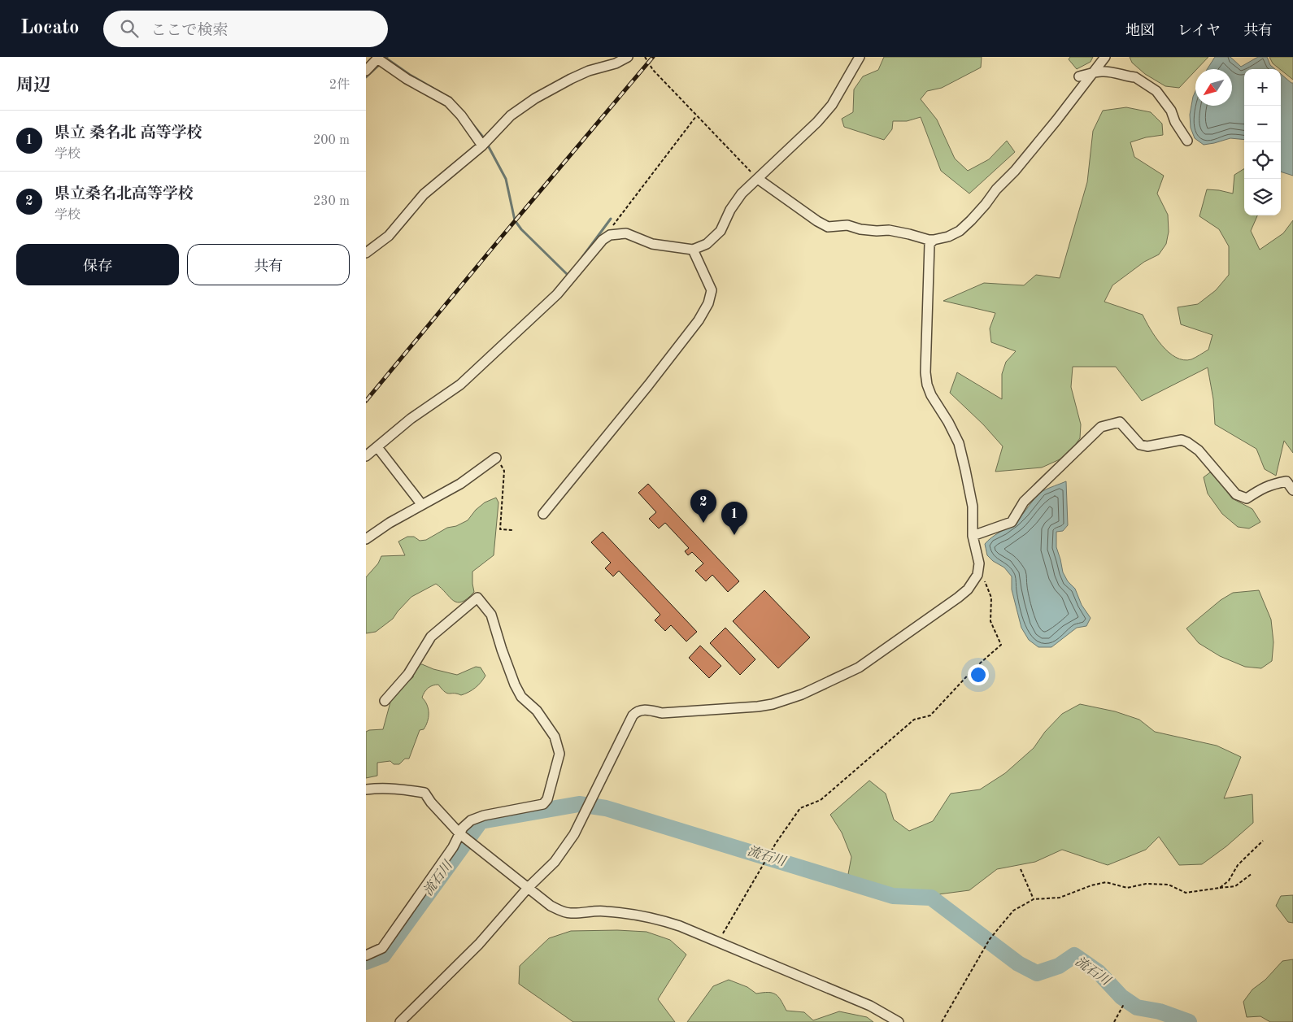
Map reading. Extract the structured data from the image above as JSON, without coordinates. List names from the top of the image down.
{
  "water": ["流石川"],
  "north": "bottom left",
  "page": {
    "header": "Locato",
    "search": "ここで検索",
    "nav": ["地図", "レイヤ", "共有"],
    "heading": ["周辺", "2件"],
    "map_buttons": ["+", "−"],
    "list": [
      {
        "mark": "1",
        "name": "県立 桑名北 高等学校",
        "note": "学校",
        "value": "200 m"
      },
      {
        "mark": "2",
        "name": "県立桑名北高等学校",
        "note": "学校",
        "value": "230 m"
      }
    ],
    "buttons": ["保存", "共有"],
    "pins": ["2", "1"]
  }
}
